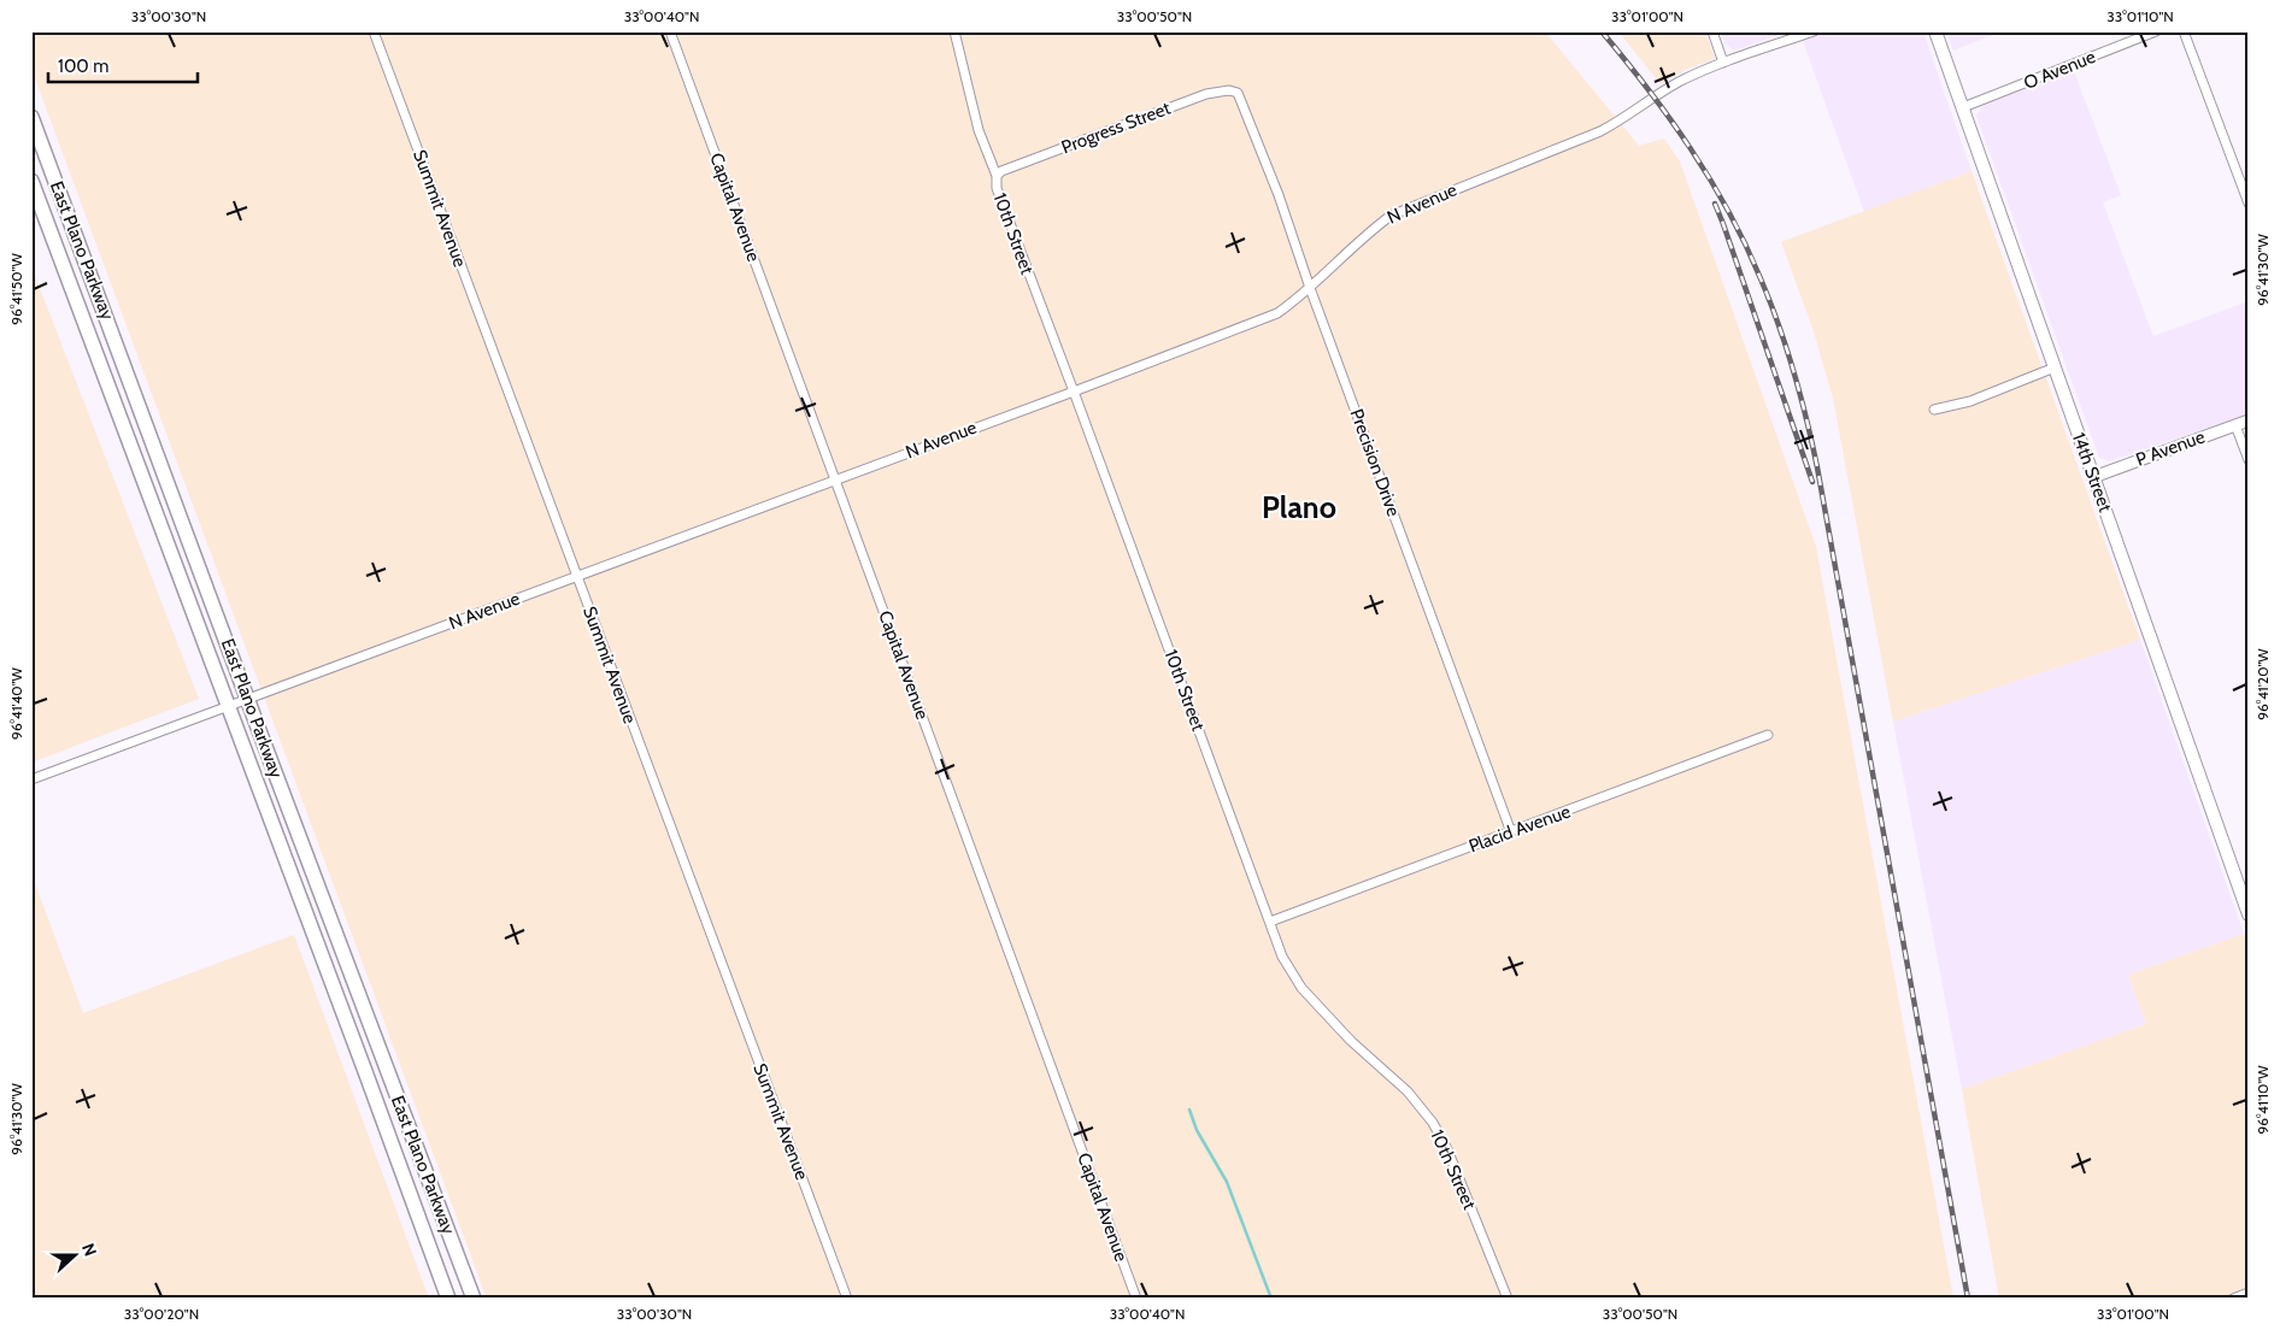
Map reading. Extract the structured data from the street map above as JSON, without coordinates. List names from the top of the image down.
{
  "streets": {
    "main road": ["East Plano Parkway", "14th Street"],
    "street": [
      "O Avenue",
      "Progress Street",
      "N Avenue",
      "Capital Avenue",
      "Summit Avenue",
      "10th Street",
      "P Avenue",
      "Precision Drive",
      "Placid Avenue"
    ]
  },
  "crossings": [
    ["O Avenue", "14th Street"],
    ["Progress Street", "10th Street"],
    ["Progress Street", "Precision Drive"],
    ["N Avenue", "Capital Avenue"],
    ["N Avenue", "Summit Avenue"],
    ["N Avenue", "10th Street"],
    ["N Avenue", "East Plano Parkway"],
    ["N Avenue", "Precision Drive"],
    ["10th Street", "Placid Avenue"],
    ["P Avenue", "14th Street"],
    ["Precision Drive", "Placid Avenue"]
  ],
  "districts": ["Plano"],
  "scale_bar": "100 m",
  "north": "right",
  "coordinates": [
    "33°00'30\"N",
    "33°00'40\"N",
    "33°00'50\"N",
    "33°01'00\"N",
    "33°01'10\"N",
    "96°41'30\"W",
    "96°41'50\"W",
    "96°41'20\"W",
    "96°41'40\"W",
    "96°41'10\"W",
    "33°00'20\"N"
  ]
}
